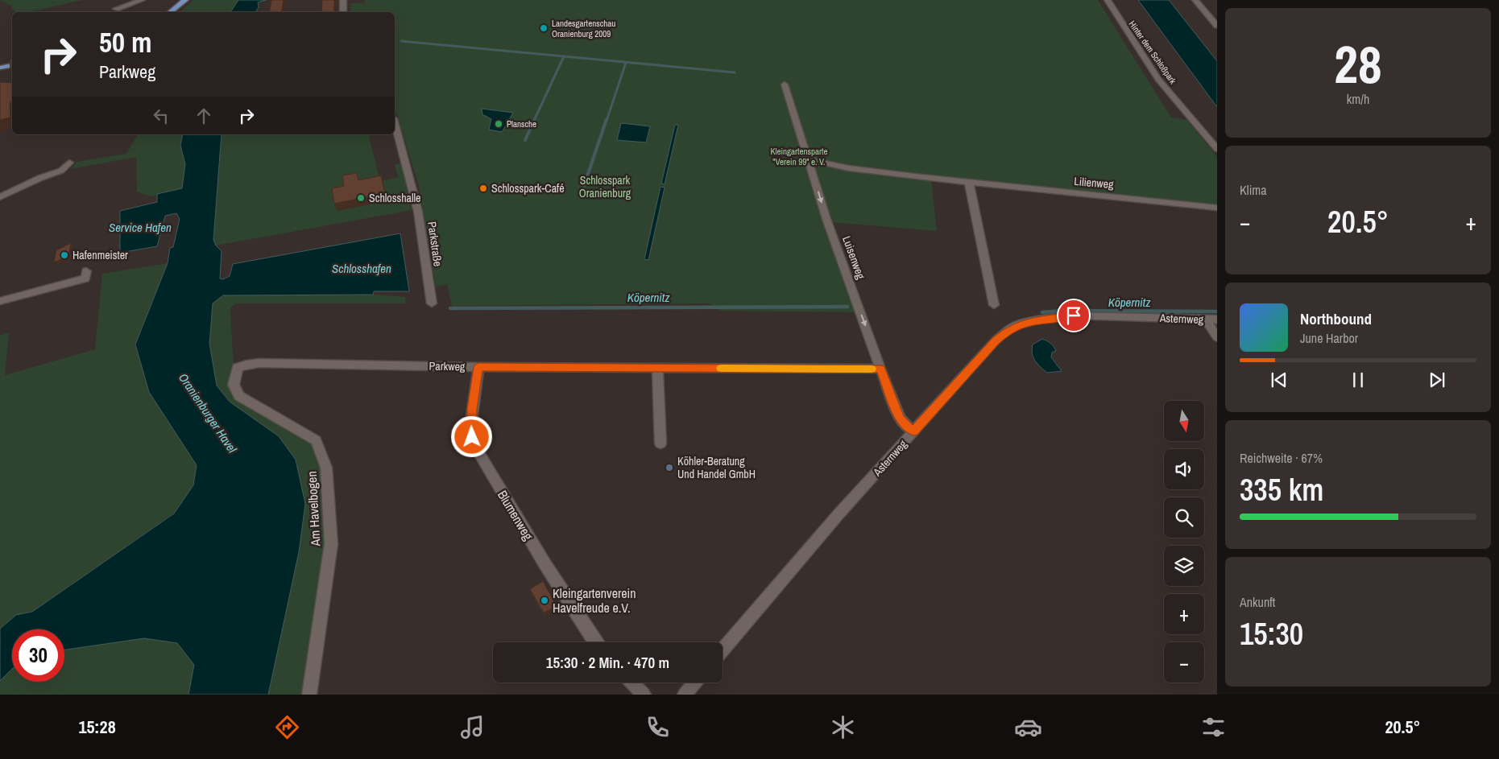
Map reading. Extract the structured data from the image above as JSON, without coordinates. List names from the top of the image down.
{
  "streets": {
    "street": [
      "Hinter dem Schloßpark",
      "Lilienweg",
      "Parkstraße",
      "Luisenweg",
      "Asternweg",
      "Parkweg",
      "Am Havelbogen",
      "Blumenweg"
    ]
  },
  "crossings": [
    ["Lilienweg", "Luisenweg"],
    ["Luisenweg", "Asternweg"],
    ["Luisenweg", "Parkweg"],
    ["Parkweg", "Am Havelbogen"],
    ["Parkweg", "Blumenweg"]
  ],
  "one_way": ["Luisenweg"],
  "water": [
    "Service Hafen",
    "Schlosshafen",
    "Köpernitz",
    "Oranienburger Havel"
  ],
  "parks": ["Kleingartensparte \"Verein 99\" e. V.", "Schlosspark Oranienburg"],
  "places": [
    "Landesgartenschau Oranienburg 2009",
    "Plansche",
    "Schlosspark-Café",
    "Schlosshalle",
    "Hafenmeister",
    "Köhler-Beratung Und Handel GmbH",
    "Kleingartenverein Havelfreude e.V."
  ],
  "north": "bottom",
  "page": {
    "tile": [
      ["28", "km/h"],
      "Klima",
      ["Reichweite · 67%", "335 km"],
      ["Ankunft", "15:30"]
    ],
    "turn": ["50 m", "Parkweg"],
    "heat": ["−", "20.5°", "+"],
    "song": ["Northbound", "June Harbor"],
    "map_buttons": ["+", "−"],
    "limit": "30",
    "trip": "15:30 · 2 Min. · 470 m",
    "tabs": ["15:28", "20.5°"]
  }
}
